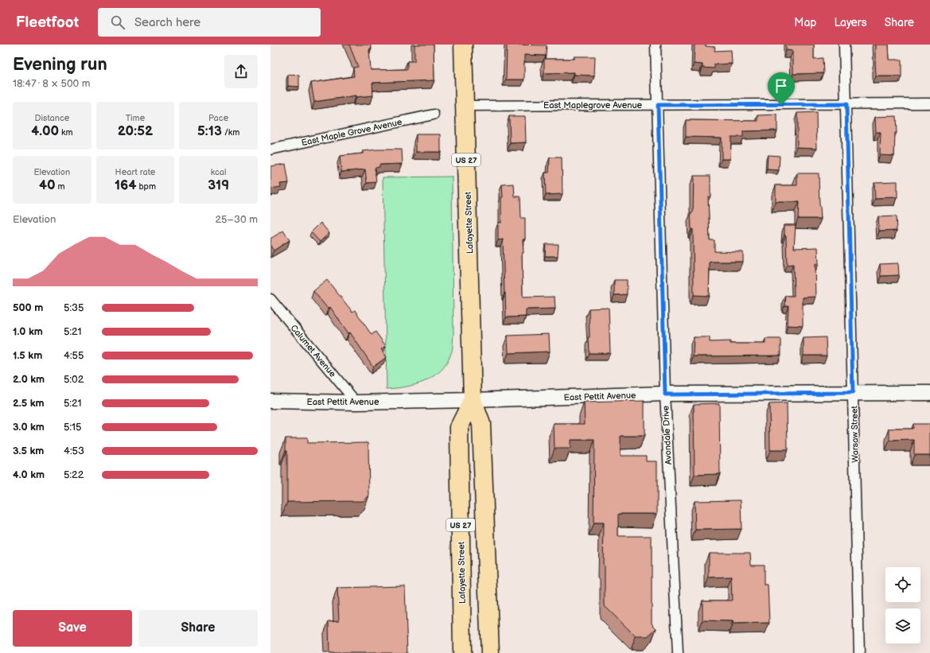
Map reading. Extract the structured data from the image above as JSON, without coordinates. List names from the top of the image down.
{
  "streets": {
    "highway": ["US 27", "Lafayette Street"],
    "street": [
      "East Maplegrove Avenue",
      "East Maple Grove Avenue",
      "Calumet Avenue",
      "East Pettit Avenue",
      "Warsaw Street",
      "Avondale Drive"
    ]
  },
  "crossings": [
    ["East Maplegrove Avenue", "Lafayette Street"],
    ["East Maplegrove Avenue", "Warsaw Street"],
    ["East Maplegrove Avenue", "Avondale Drive"],
    ["Lafayette Street", "East Pettit Avenue"],
    ["Calumet Avenue", "East Pettit Avenue"],
    ["East Pettit Avenue", "Warsaw Street"],
    ["East Pettit Avenue", "Avondale Drive"]
  ],
  "page": {
    "header": "Fleetfoot",
    "search": "Search here",
    "nav": ["Map", "Layers", "Share"],
    "heading": ["Evening run", "18:47 · 8 × 500 m"],
    "stats": [
      ["Distance", "4.00 km"],
      ["Time", "20:52"],
      ["Pace", "5:13 /km"],
      ["Elevation", "40 m"],
      ["Heart rate", "164 bpm"],
      ["kcal", "319"]
    ],
    "chart": ["Elevation", "25–30 m"],
    "list": [
      {
        "name": "500 m",
        "note": "5:35"
      },
      {
        "name": "1.0 km",
        "note": "5:21"
      },
      {
        "name": "1.5 km",
        "note": "4:55"
      },
      {
        "name": "2.0 km",
        "note": "5:02"
      },
      {
        "name": "2.5 km",
        "note": "5:21"
      },
      {
        "name": "3.0 km",
        "note": "5:15"
      },
      {
        "name": "3.5 km",
        "note": "4:53"
      },
      {
        "name": "4.0 km",
        "note": "5:22"
      }
    ],
    "buttons": ["Save", "Share"]
  }
}
